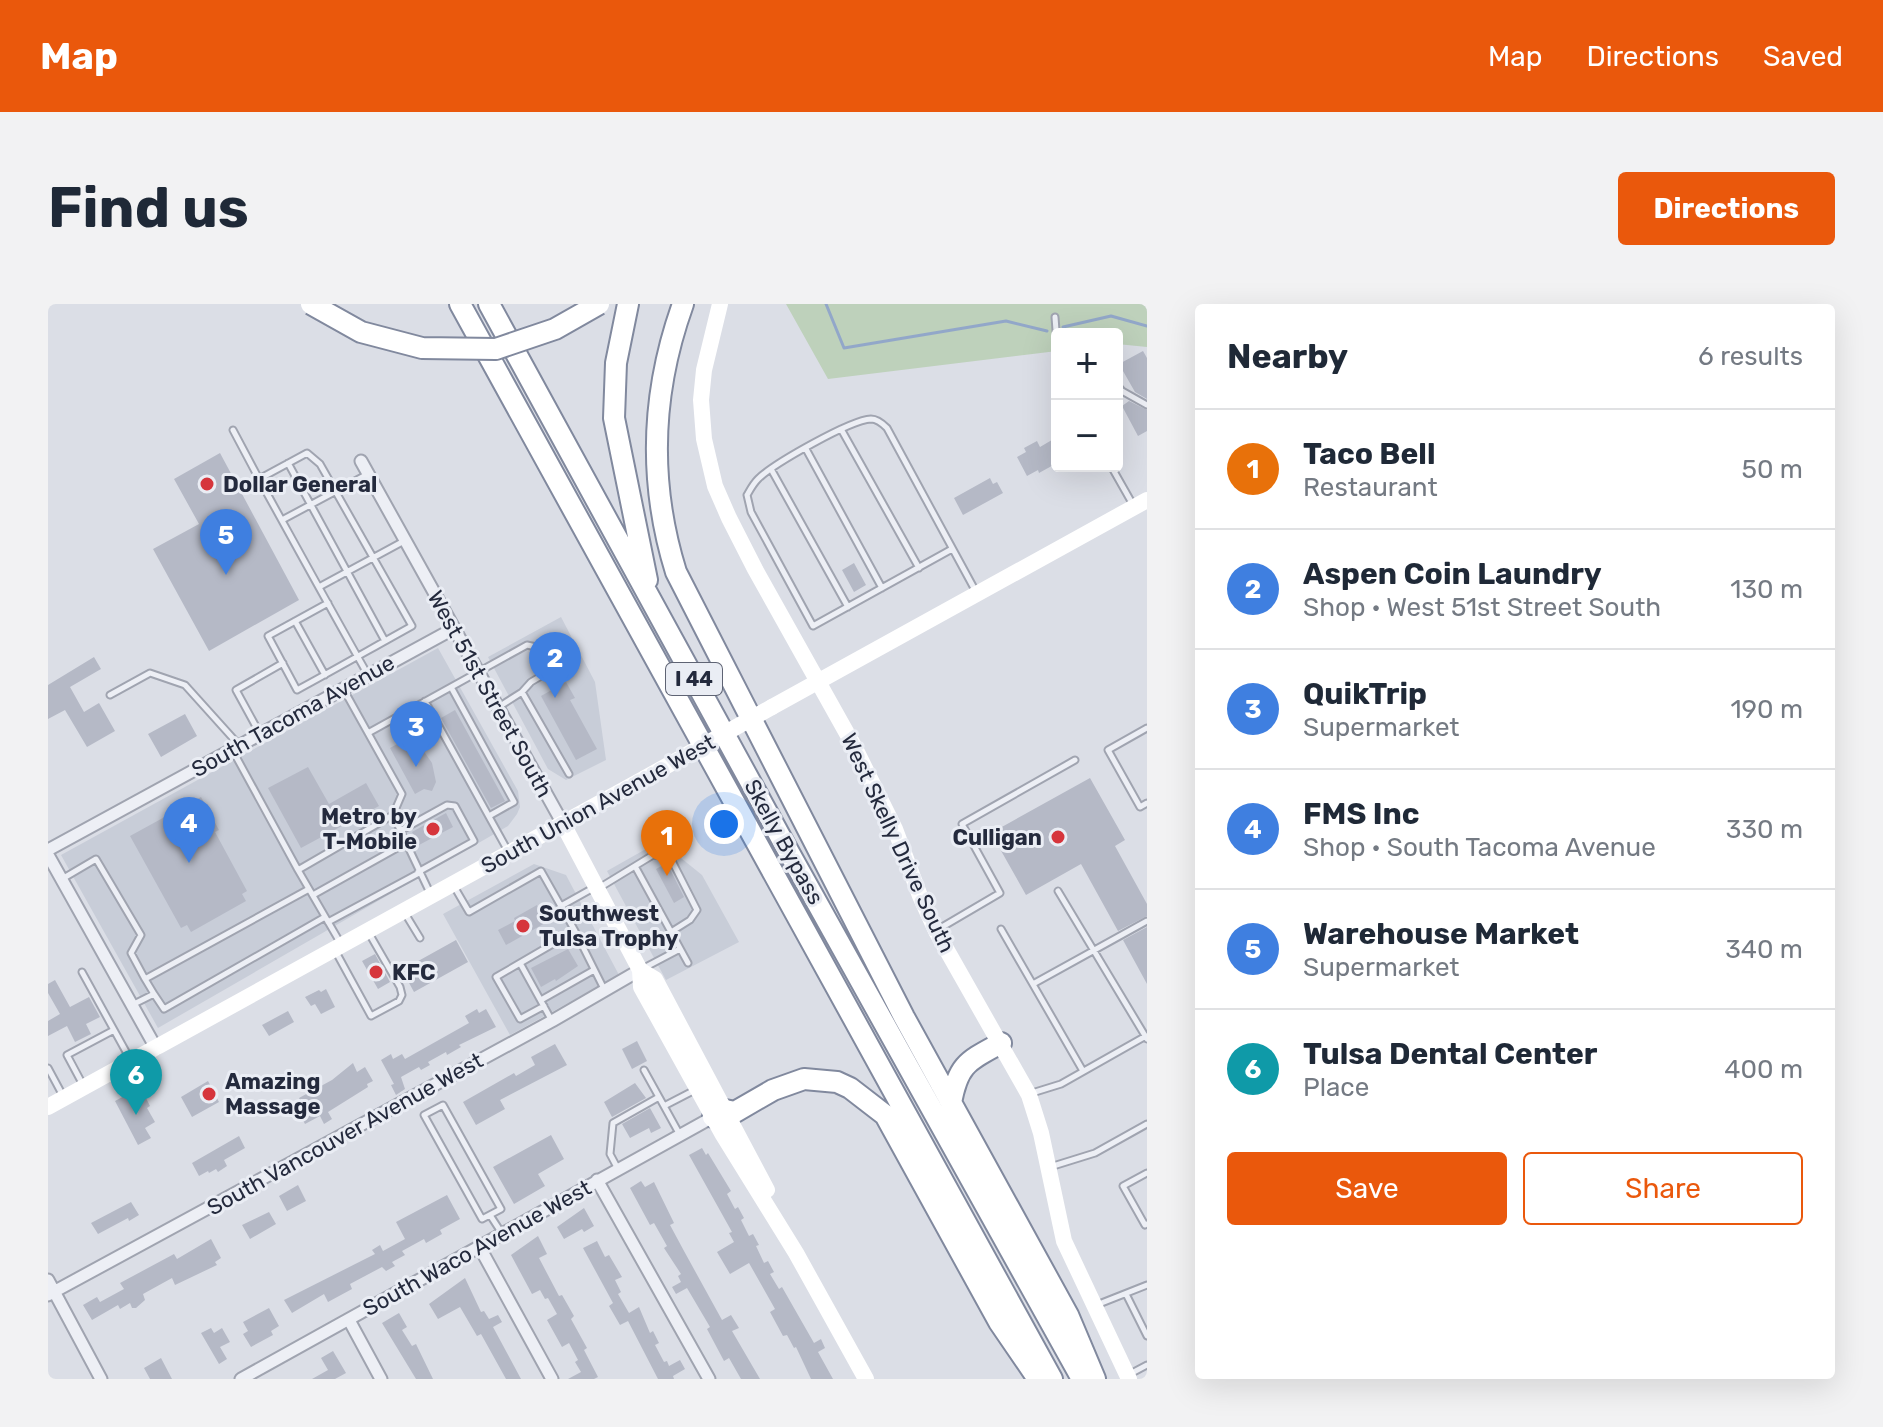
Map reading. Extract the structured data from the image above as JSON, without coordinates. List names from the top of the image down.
{
  "streets": {
    "highway": ["I 44", "Skelly Bypass"],
    "street": [
      "West 51st Street South",
      "South Tacoma Avenue",
      "South Union Avenue West",
      "West Skelly Drive South",
      "South Vancouver Avenue West",
      "South Waco Avenue West"
    ]
  },
  "crossings": [
    ["West 51st Street South", "South Tacoma Avenue"],
    ["West 51st Street South", "South Union Avenue West"],
    ["West 51st Street South", "South Vancouver Avenue West"],
    ["West 51st Street South", "South Waco Avenue West"],
    ["South Union Avenue West", "West Skelly Drive South"]
  ],
  "places": [
    "Dollar General",
    "Metro by T-Mobile",
    "Culligan",
    "Southwest Tulsa Trophy",
    "KFC",
    "Amazing Massage"
  ],
  "page": {
    "header": "Map",
    "nav": ["Map", "Directions", "Saved"],
    "buttons": [
      "Directions",
      ["Save", "Share"]
    ],
    "title": "Find us",
    "heading": ["Nearby", "6 results"],
    "map_buttons": ["+", "−"],
    "list": [
      {
        "mark": "1",
        "name": "Taco Bell",
        "note": "Restaurant",
        "value": "50 m"
      },
      {
        "mark": "2",
        "name": "Aspen Coin Laundry",
        "note": "Shop · West 51st Street South",
        "value": "130 m"
      },
      {
        "mark": "3",
        "name": "QuikTrip",
        "note": "Supermarket",
        "value": "190 m"
      },
      {
        "mark": "4",
        "name": "FMS Inc",
        "note": "Shop · South Tacoma Avenue",
        "value": "330 m"
      },
      {
        "mark": "5",
        "name": "Warehouse Market",
        "note": "Supermarket",
        "value": "340 m"
      },
      {
        "mark": "6",
        "name": "Tulsa Dental Center",
        "note": "Place",
        "value": "400 m"
      }
    ],
    "pins": [
      "5",
      "2",
      "3",
      "4",
      "1",
      "6"
    ]
  }
}
